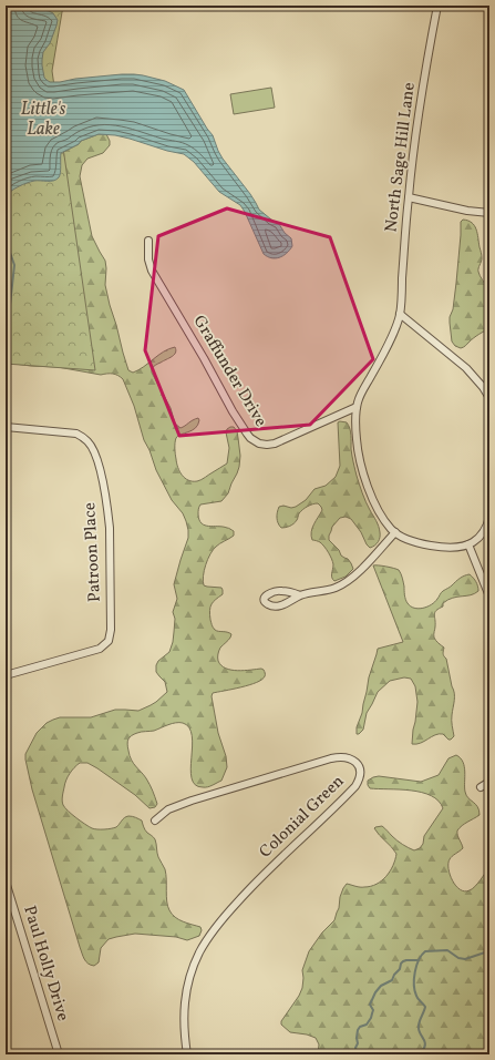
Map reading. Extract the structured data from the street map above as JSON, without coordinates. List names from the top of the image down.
{
  "streets": {
    "street": [
      "North Sage Hill Lane",
      "Graffunder Drive",
      "Patroon Place",
      "Colonial Green",
      "Paul Holly Drive"
    ]
  },
  "crossings": [
    ["North Sage Hill Lane", "Graffunder Drive"]
  ],
  "water": ["Little's Lake"]
}
